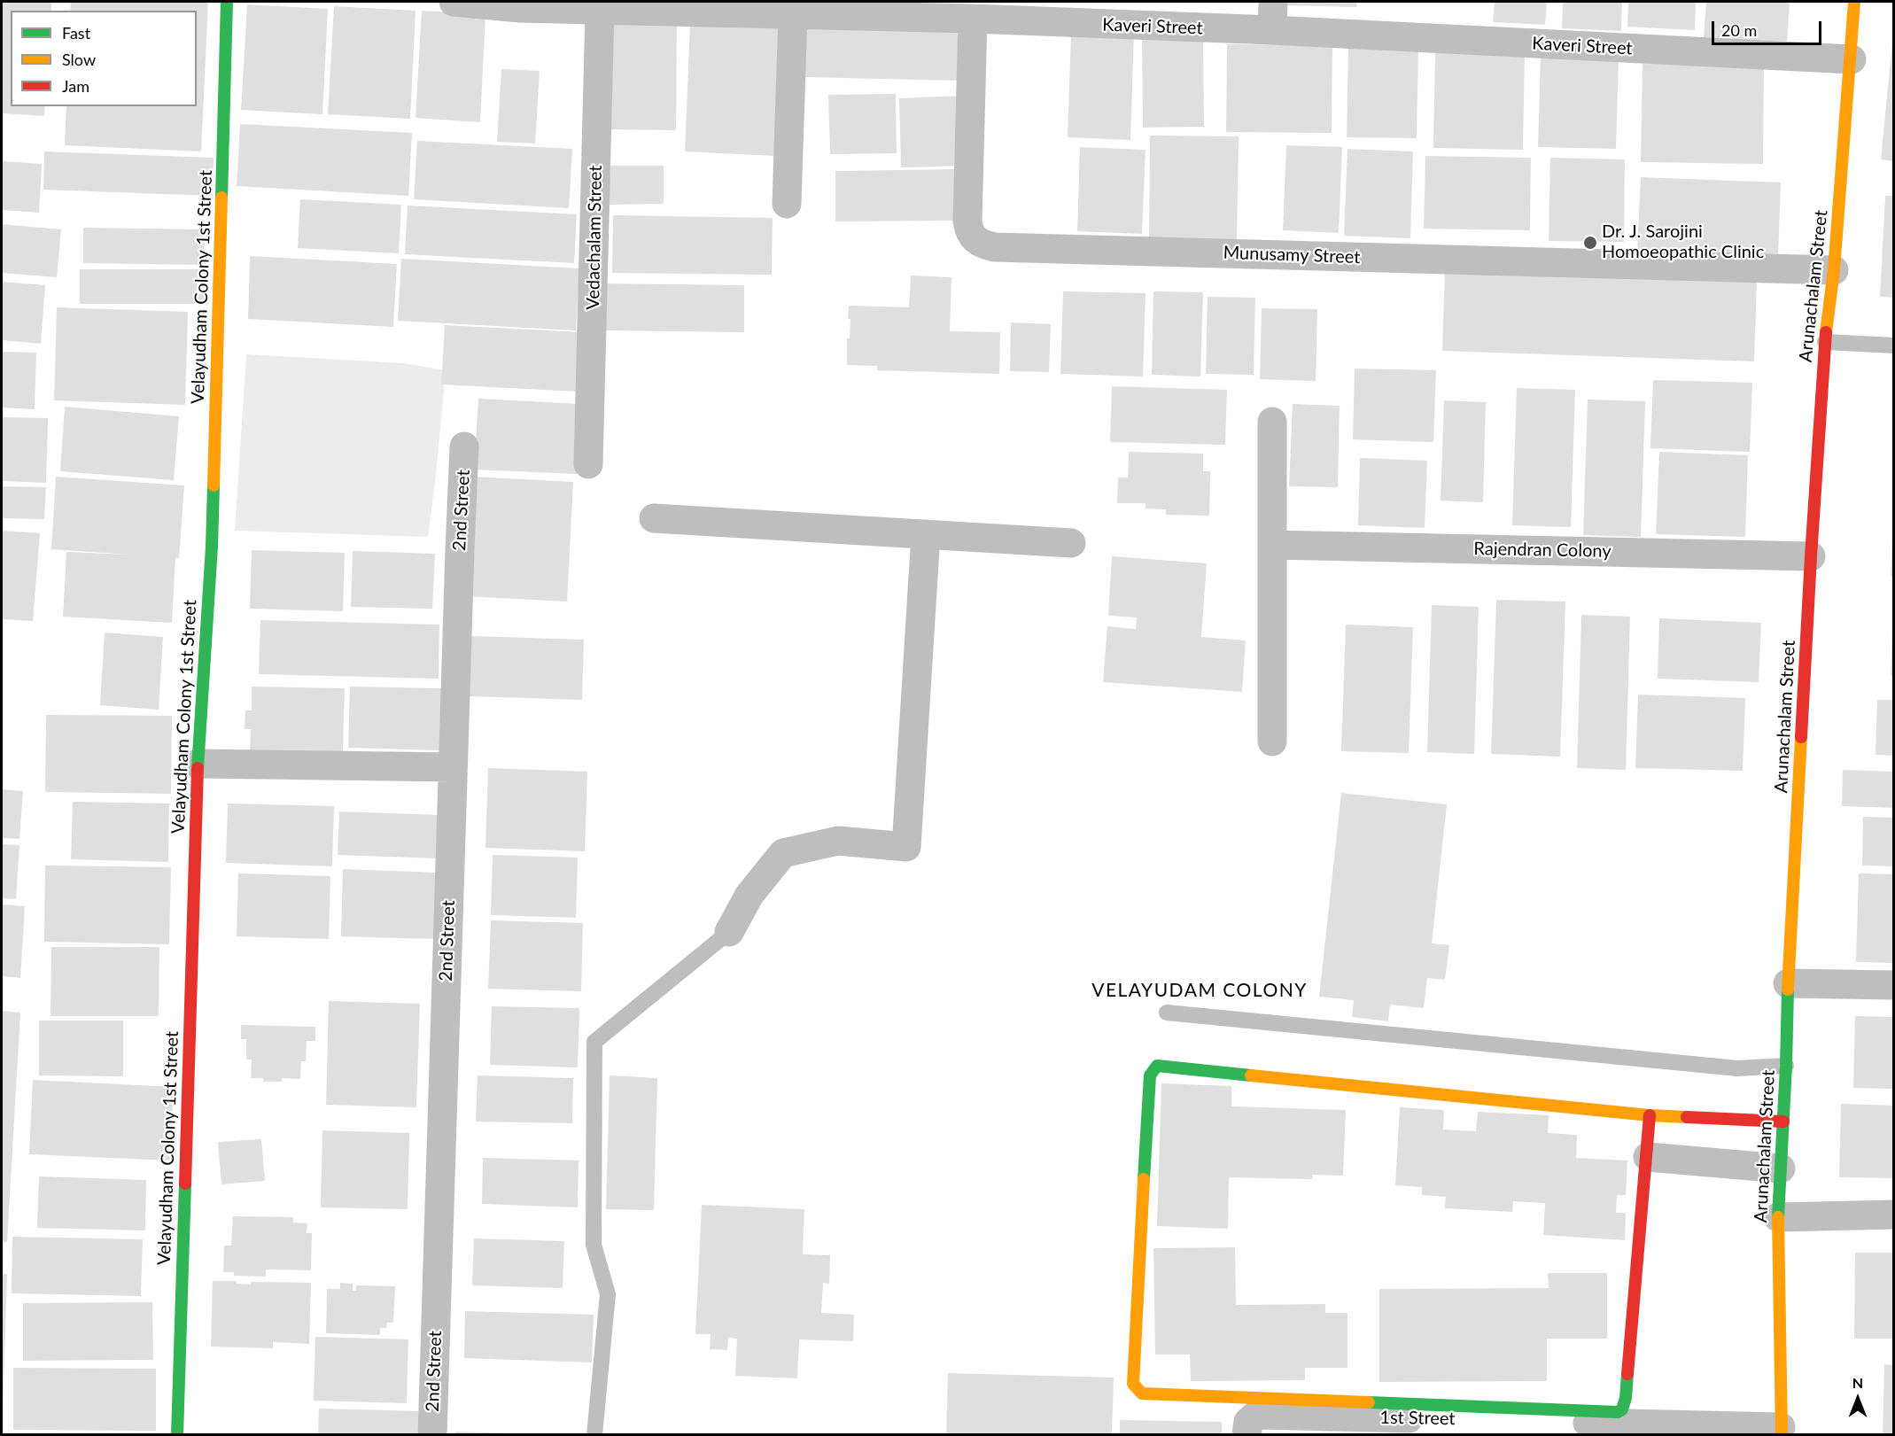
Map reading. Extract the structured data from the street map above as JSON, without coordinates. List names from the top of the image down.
{
  "streets": {
    "street": [
      "Kaveri Street",
      "Vedachalam Street",
      "Munusamy Street",
      "Arunachalam Street",
      "Velayudham Colony 1st Street",
      "2nd Street",
      "Rajendran Colony",
      "1st Street"
    ]
  },
  "crossings": [
    ["Kaveri Street", "Vedachalam Street"],
    ["Kaveri Street", "Munusamy Street"],
    ["Kaveri Street", "Arunachalam Street"],
    ["Munusamy Street", "Arunachalam Street"],
    ["Arunachalam Street", "Rajendran Colony"],
    ["Arunachalam Street", "1st Street"]
  ],
  "districts": ["VELAYUDAM COLONY"],
  "places": ["Dr. J. Sarojini Homoeopathic Clinic"],
  "legend": ["Fast", "Slow", "Jam"],
  "scale_bar": "20 m",
  "north": "top"
}
